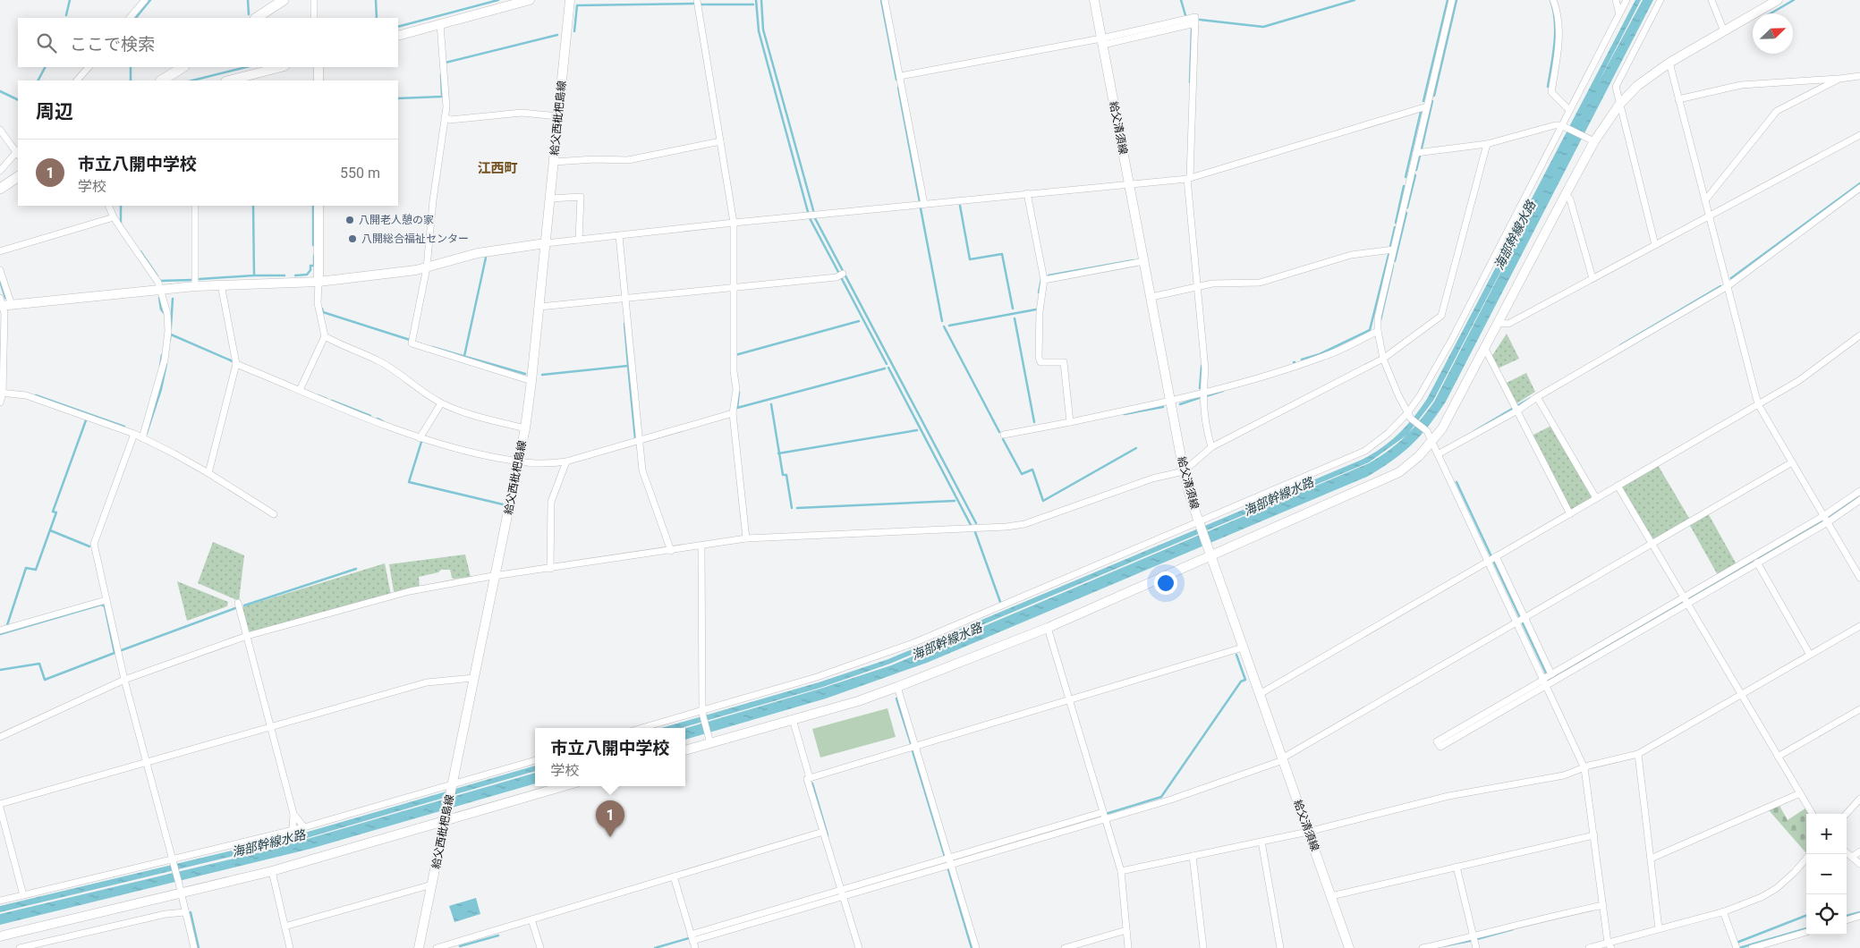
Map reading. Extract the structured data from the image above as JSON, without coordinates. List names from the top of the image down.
{
  "streets": {
    "street": ["給父西枇杷島線", "給父清須線"]
  },
  "districts": ["江西町"],
  "water": ["海部幹線水路"],
  "places": ["八開老人憩の家", "八開総合福祉センター"],
  "north": "top right",
  "page": {
    "search": "ここで検索",
    "heading": "周辺",
    "list": [
      {
        "mark": "1",
        "name": "市立八開中学校",
        "note": "学校",
        "value": "550 m"
      }
    ],
    "popup": ["市立八開中学校", "学校"],
    "pins": "1",
    "map_buttons": ["+", "−"]
  }
}
